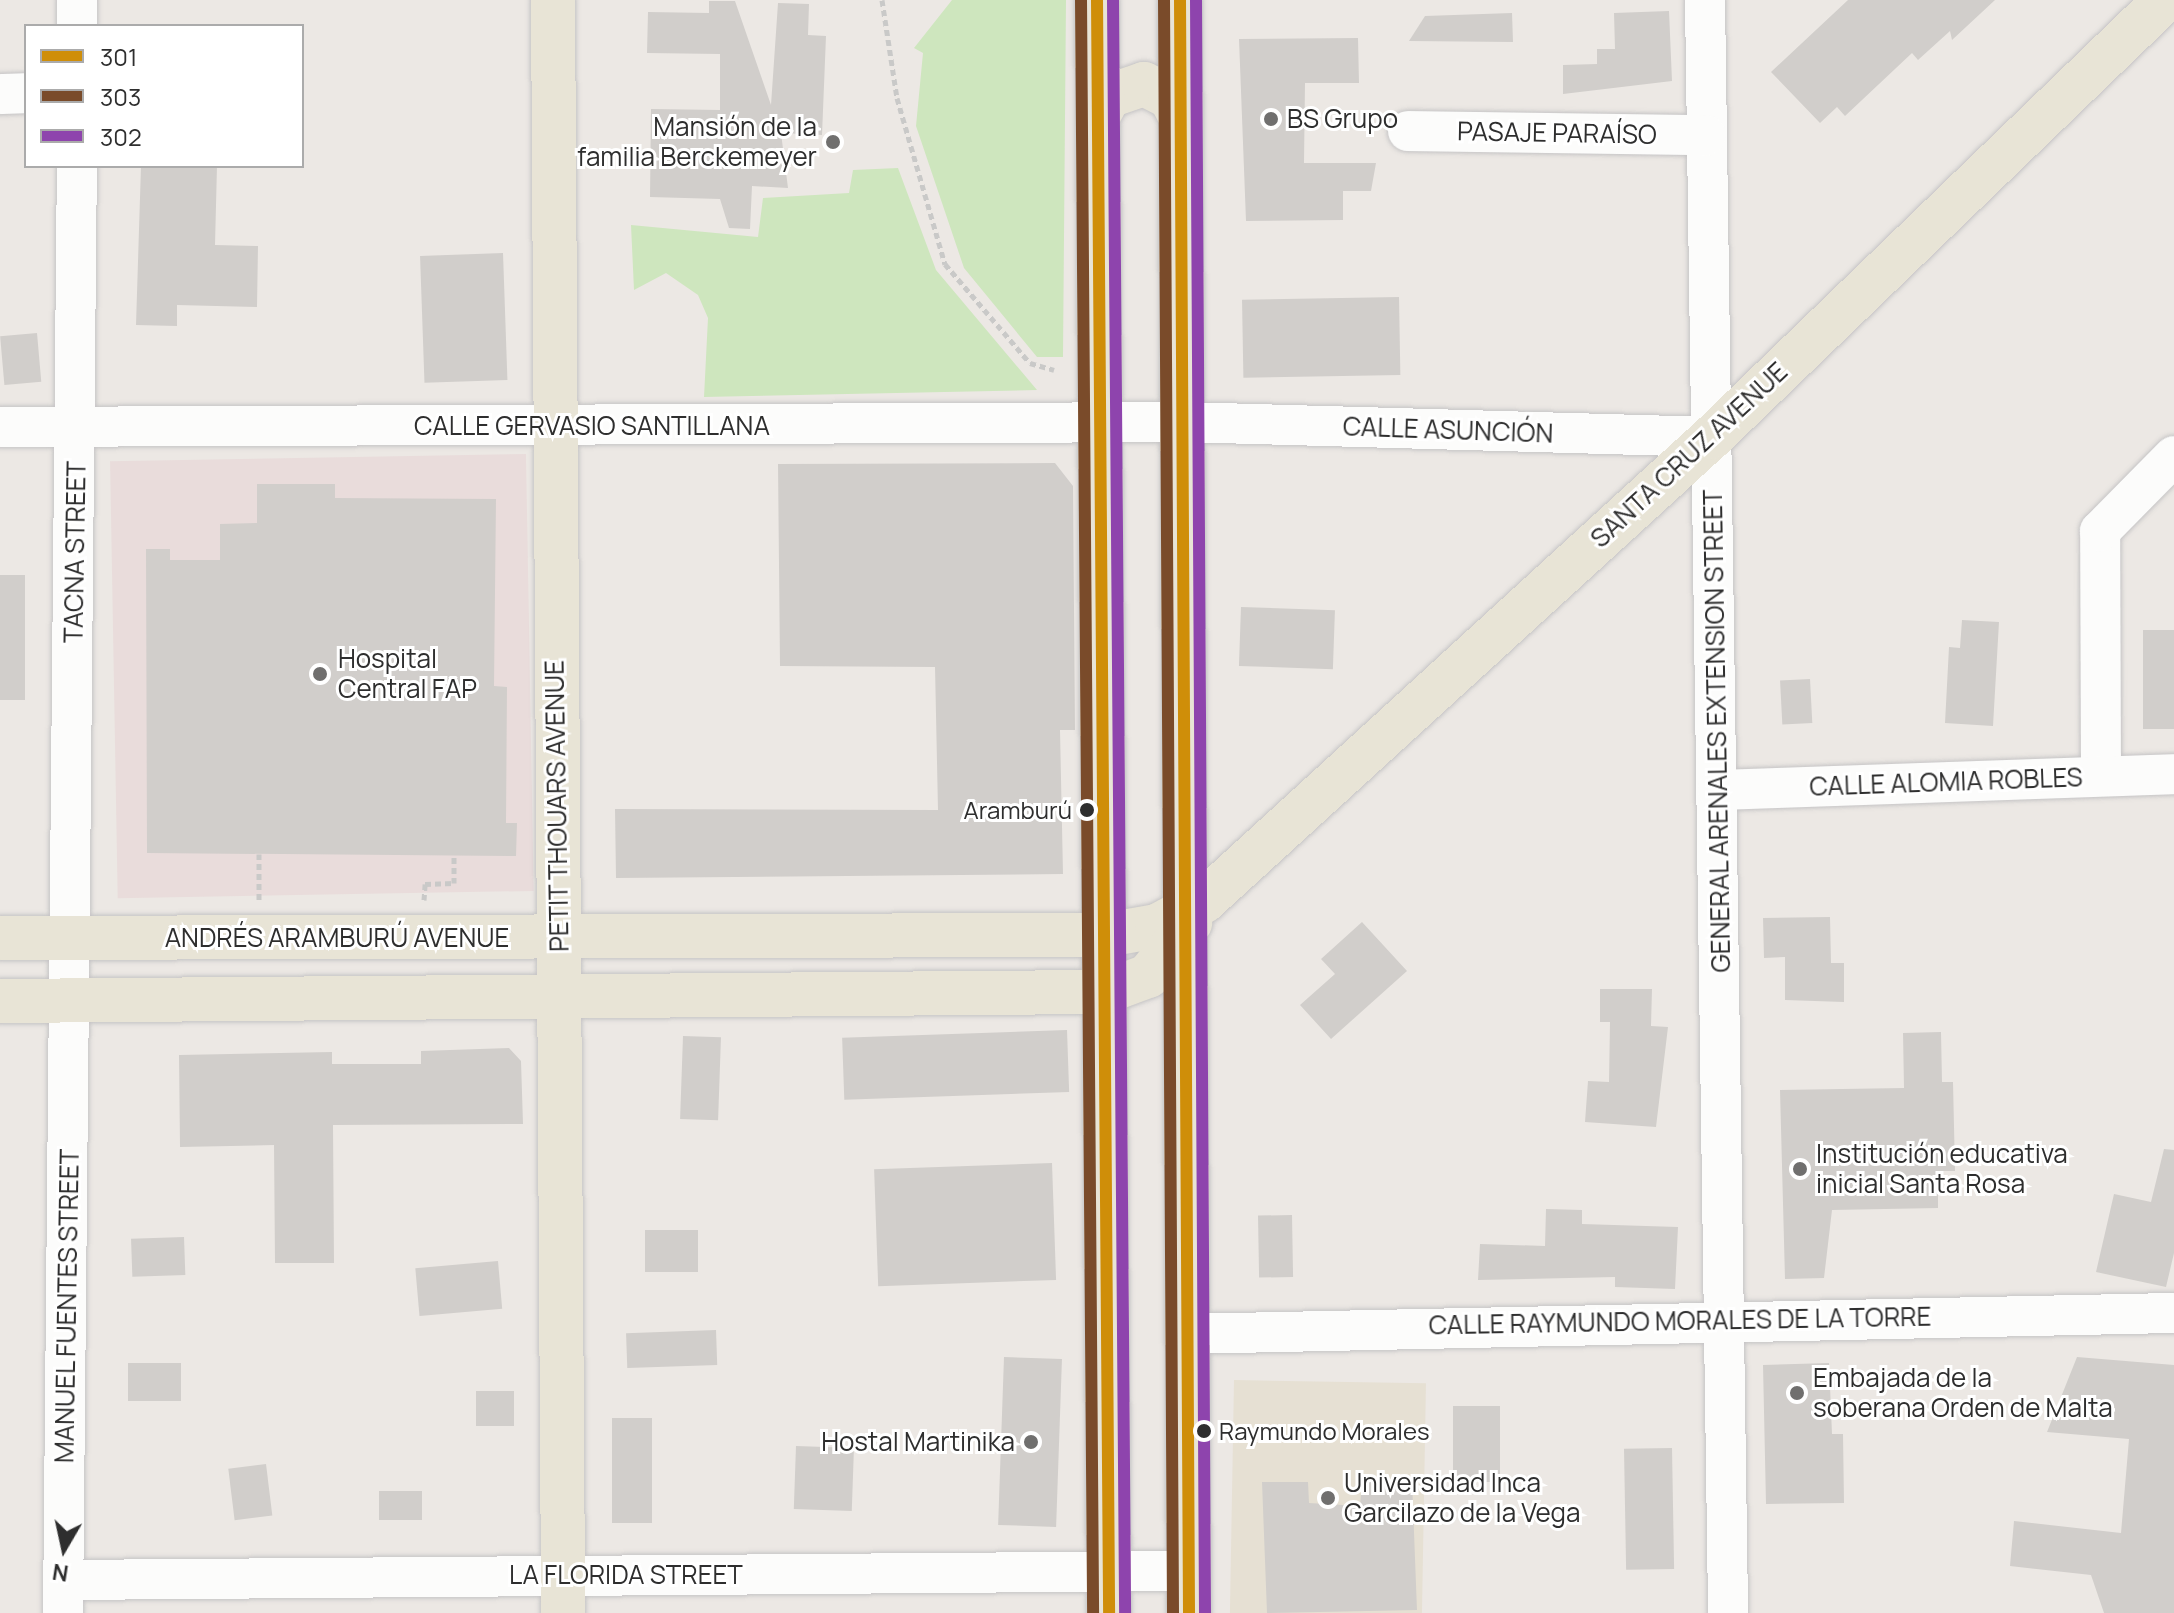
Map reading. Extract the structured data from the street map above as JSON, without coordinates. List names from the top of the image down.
{
  "streets": {
    "main road": ["SANTA CRUZ AVENUE", "PETIT THOUARS AVENUE", "ANDRÉS ARAMBURÚ AVENUE"],
    "street": [
      "PASAJE PARAÍSO",
      "CALLE GERVASIO SANTILLANA",
      "CALLE ASUNCIÓN",
      "TACNA STREET",
      "GENERAL ARENALES EXTENSION STREET",
      "CALLE ALOMIA ROBLES",
      "MANUEL FUENTES STREET",
      "CALLE RAYMUNDO MORALES DE LA TORRE",
      "LA FLORIDA STREET"
    ]
  },
  "crossings": [
    ["PASAJE PARAÍSO", "GENERAL ARENALES EXTENSION STREET"],
    ["CALLE GERVASIO SANTILLANA", "CALLE ASUNCIÓN"],
    ["CALLE GERVASIO SANTILLANA", "TACNA STREET"],
    ["CALLE GERVASIO SANTILLANA", "PETIT THOUARS AVENUE"],
    ["CALLE ASUNCIÓN", "SANTA CRUZ AVENUE"],
    ["CALLE ASUNCIÓN", "GENERAL ARENALES EXTENSION STREET"],
    ["SANTA CRUZ AVENUE", "GENERAL ARENALES EXTENSION STREET"],
    ["SANTA CRUZ AVENUE", "ANDRÉS ARAMBURÚ AVENUE"],
    ["TACNA STREET", "ANDRÉS ARAMBURÚ AVENUE"],
    ["TACNA STREET", "MANUEL FUENTES STREET"],
    ["GENERAL ARENALES EXTENSION STREET", "CALLE ALOMIA ROBLES"],
    ["GENERAL ARENALES EXTENSION STREET", "CALLE RAYMUNDO MORALES DE LA TORRE"],
    ["PETIT THOUARS AVENUE", "ANDRÉS ARAMBURÚ AVENUE"],
    ["PETIT THOUARS AVENUE", "LA FLORIDA STREET"],
    ["MANUEL FUENTES STREET", "LA FLORIDA STREET"]
  ],
  "places": [
    "BS Grupo",
    "Mansión de la familia Berckemeyer",
    "Hospital Central FAP",
    "Aramburú",
    "Institución educativa inicial Santa Rosa",
    "Embajada de la soberana Orden de Malta",
    "Raymundo Morales",
    "Hostal Martinika",
    "Universidad Inca Garcilazo de la Vega"
  ],
  "lines": ["transit line 301", "transit line 303", "transit line 302"],
  "legend": ["301", "303", "302"],
  "north": "bottom"
}
